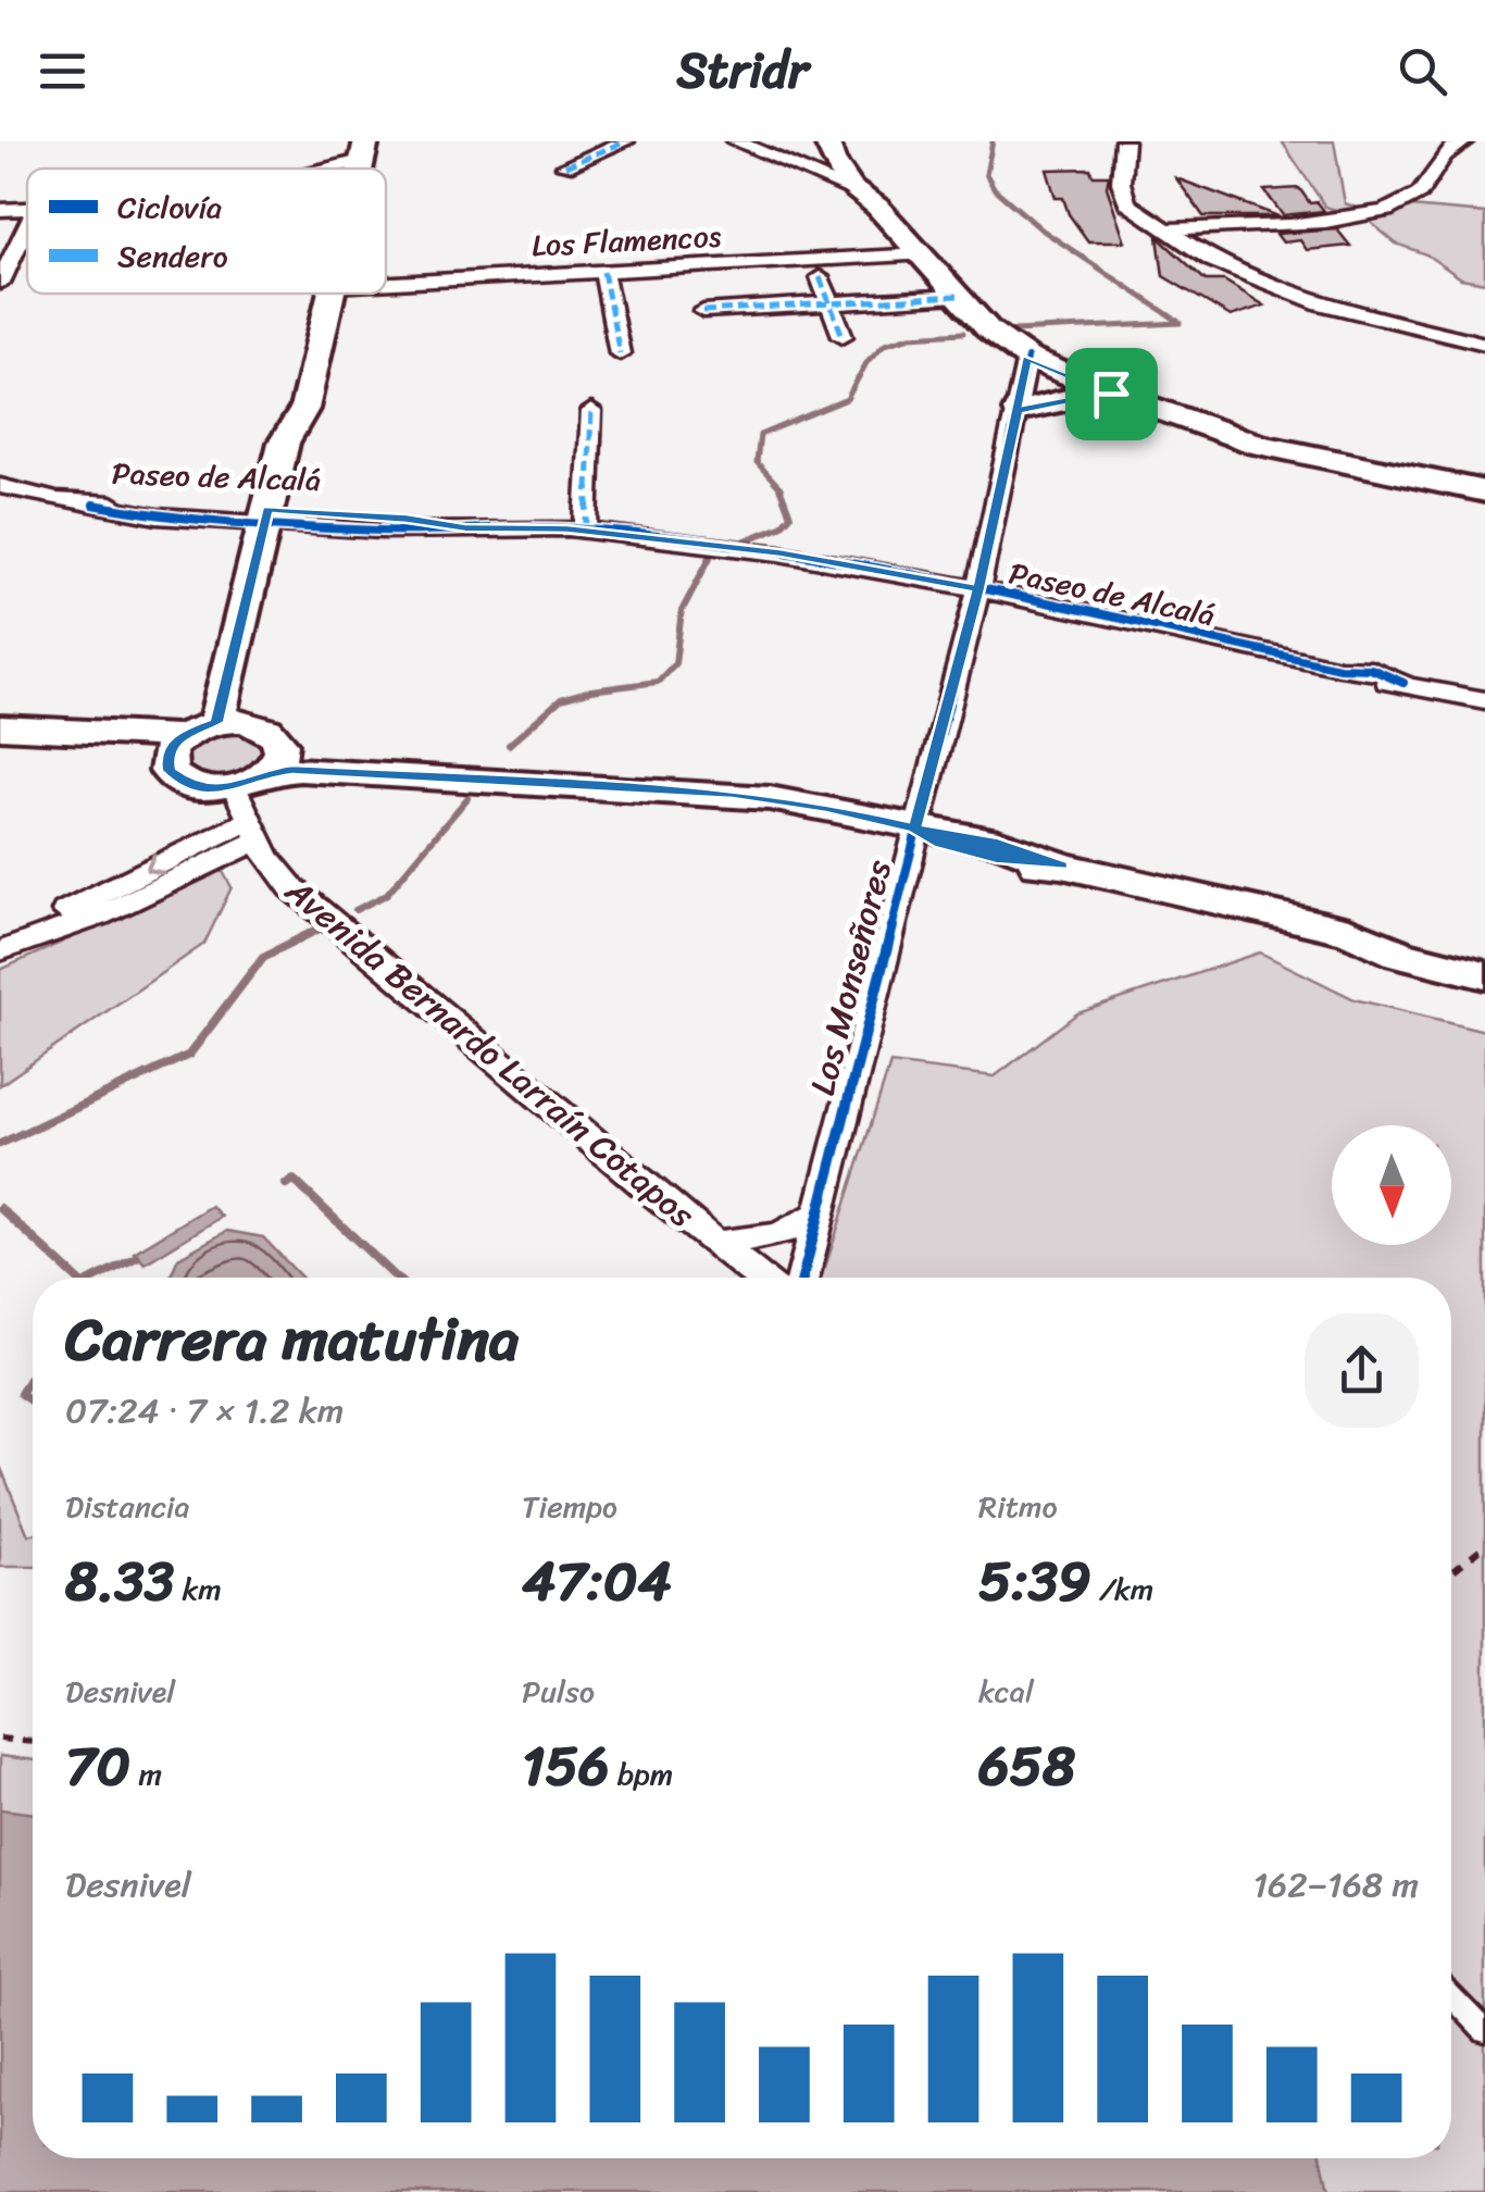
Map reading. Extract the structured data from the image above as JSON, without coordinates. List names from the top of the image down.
{
  "streets": {
    "street": [
      "Los Flamencos",
      "Paseo de Alcalá",
      "Los Monseñores",
      "Avenida Bernardo Larraín Cotapos"
    ]
  },
  "crossings": [
    ["Paseo de Alcalá", "Los Monseñores"]
  ],
  "legend": ["Ciclovía", "Sendero"],
  "north": "bottom",
  "page": {
    "header": "Stridr",
    "heading": ["Carrera matutina", "07:24 · 7 × 1.2 km"],
    "stats": [
      ["Distancia", "8.33 km"],
      ["Tiempo", "47:04"],
      ["Ritmo", "5:39 /km"],
      ["Desnivel", "70 m"],
      ["Pulso", "156 bpm"],
      ["kcal", "658"]
    ],
    "chart": ["Desnivel", "162–168 m"]
  }
}
